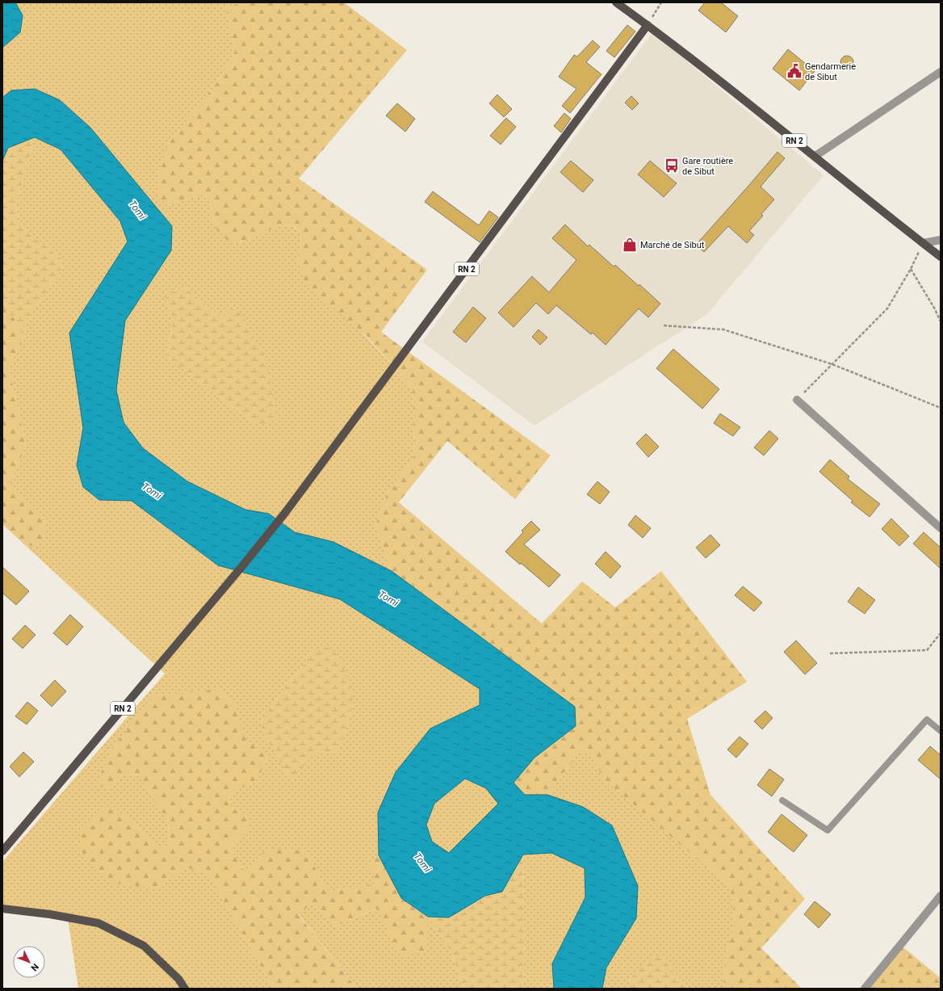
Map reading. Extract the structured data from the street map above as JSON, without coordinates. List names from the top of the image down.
{
  "streets": {
    "main road": ["RN 2"]
  },
  "water": ["Tomi"],
  "places": {
    "public building": ["Gendarmerie de Sibut"],
    "bus stop": ["Gare routière de Sibut"],
    "shop": ["Marché de Sibut"]
  },
  "north": "bottom right"
}
